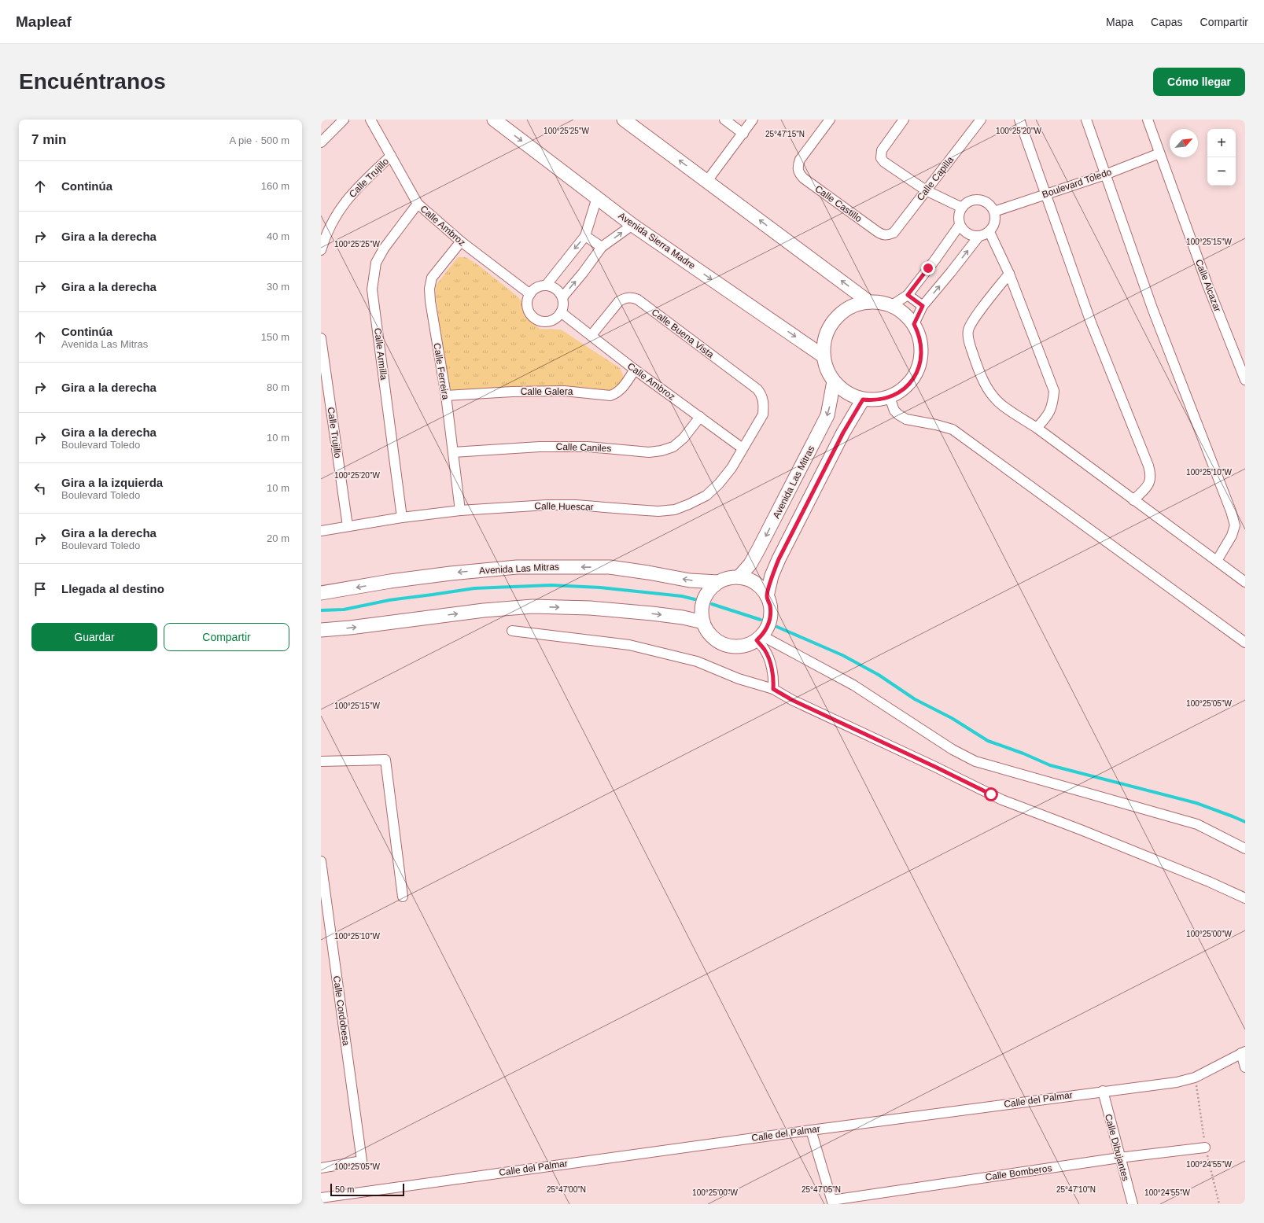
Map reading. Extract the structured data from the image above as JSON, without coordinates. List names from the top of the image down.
{
  "streets": {
    "street": [
      "Calle Trujillo",
      "Calle Capilla",
      "Boulevard Toledo",
      "Calle Castillo",
      "Calle Ambroz",
      "Avenida Sierra Madre",
      "Calle Alcazar",
      "Calle Buena Vista",
      "Calle Armilla",
      "Calle Ferreira",
      "Calle Galera",
      "Calle Caniles",
      "Avenida Las Mitras",
      "Calle Huescar",
      "Calle Cordobesa",
      "Calle del Palmar",
      "Calle Dibujantes",
      "Calle Bomberos"
    ]
  },
  "crossings": [
    ["Calle Trujillo", "Calle Ambroz"],
    ["Calle Trujillo", "Calle Huescar"],
    ["Calle Capilla", "Calle Castillo"],
    ["Boulevard Toledo", "Calle Alcazar"],
    ["Calle Ambroz", "Calle Buena Vista"],
    ["Calle Ambroz", "Calle Armilla"],
    ["Calle Ambroz", "Calle Ferreira"],
    ["Calle Ambroz", "Calle Galera"],
    ["Calle Ambroz", "Calle Caniles"],
    ["Calle Ambroz", "Calle Huescar"],
    ["Avenida Sierra Madre", "Avenida Las Mitras"],
    ["Calle Buena Vista", "Calle Huescar"],
    ["Calle Armilla", "Calle Huescar"],
    ["Calle Ferreira", "Calle Galera"],
    ["Calle Ferreira", "Calle Caniles"],
    ["Calle Ferreira", "Calle Huescar"],
    ["Calle del Palmar", "Calle Dibujantes"],
    ["Calle Dibujantes", "Calle Bomberos"]
  ],
  "scale_bar": "50 m",
  "north": "top right",
  "page": {
    "header": "Mapleaf",
    "nav": ["Mapa", "Capas", "Compartir"],
    "buttons": [
      "Cómo llegar",
      ["Guardar", "Compartir"]
    ],
    "title": "Encuéntranos",
    "heading": ["7 min", "A pie · 500 m"],
    "map_buttons": ["+", "−"],
    "list": [
      ["Continúa", "160 m"],
      ["Gira a la derecha", "40 m"],
      ["Gira a la derecha", "30 m"],
      ["Continúa", "Avenida Las Mitras", "150 m"],
      ["Gira a la derecha", "80 m"],
      ["Gira a la derecha", "Boulevard Toledo", "10 m"],
      ["Gira a la izquierda", "Boulevard Toledo", "10 m"],
      ["Gira a la derecha", "Boulevard Toledo", "20 m"],
      "Llegada al destino"
    ],
    "scale": "50 m"
  },
  "coordinates": [
    "100°25'25\"W",
    "100°25'20\"W",
    "25°47'15\"N",
    "100°25'15\"W",
    "100°25'10\"W",
    "100°25'05\"W",
    "100°25'00\"W",
    "100°24'55\"W",
    "25°47'00\"N",
    "25°47'05\"N",
    "25°47'10\"N"
  ]
}
